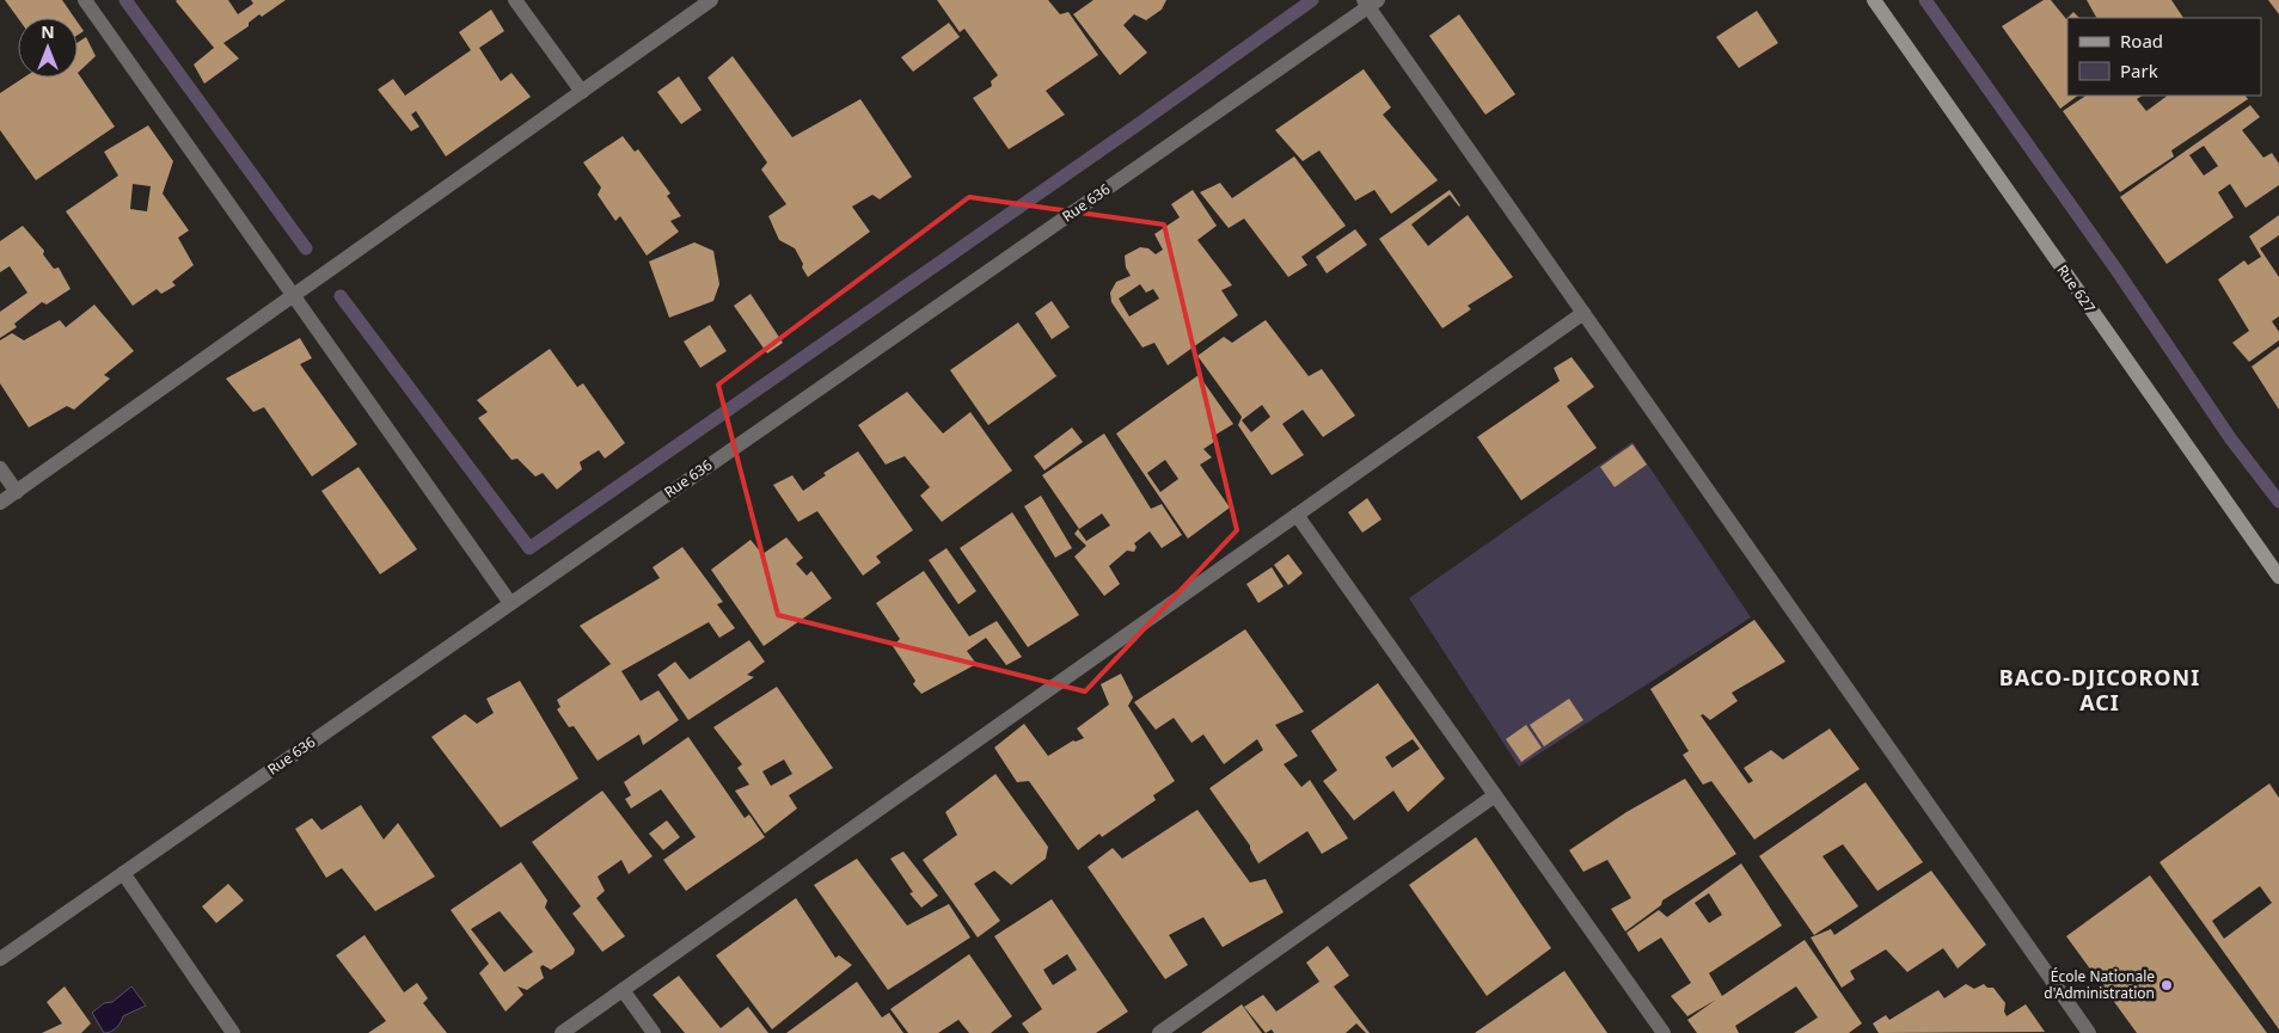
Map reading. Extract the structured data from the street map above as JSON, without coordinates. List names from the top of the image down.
{
  "streets": {
    "street": ["Rue 636", "Rue 627"]
  },
  "districts": ["BACO-DJICORONI ACI"],
  "places": ["École Nationale d'Administration"],
  "legend": ["Road", "Park"],
  "north": "top"
}
